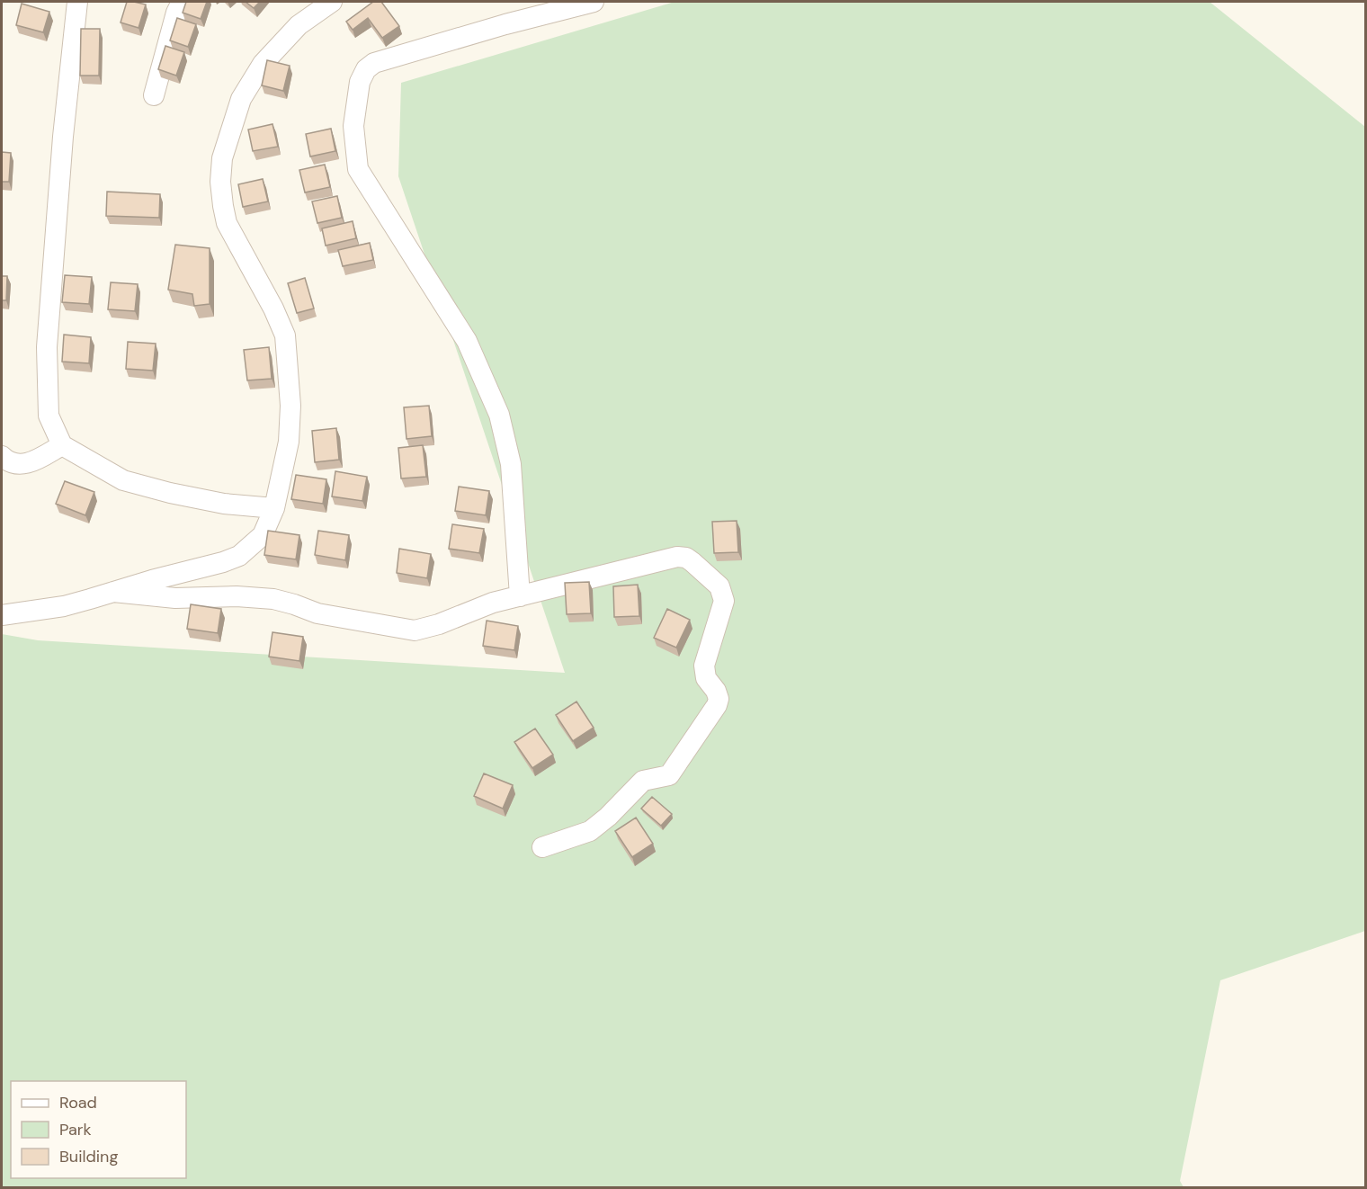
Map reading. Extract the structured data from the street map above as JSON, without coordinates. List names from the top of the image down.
{
  "legend": ["Road", "Park", "Building"]
}
